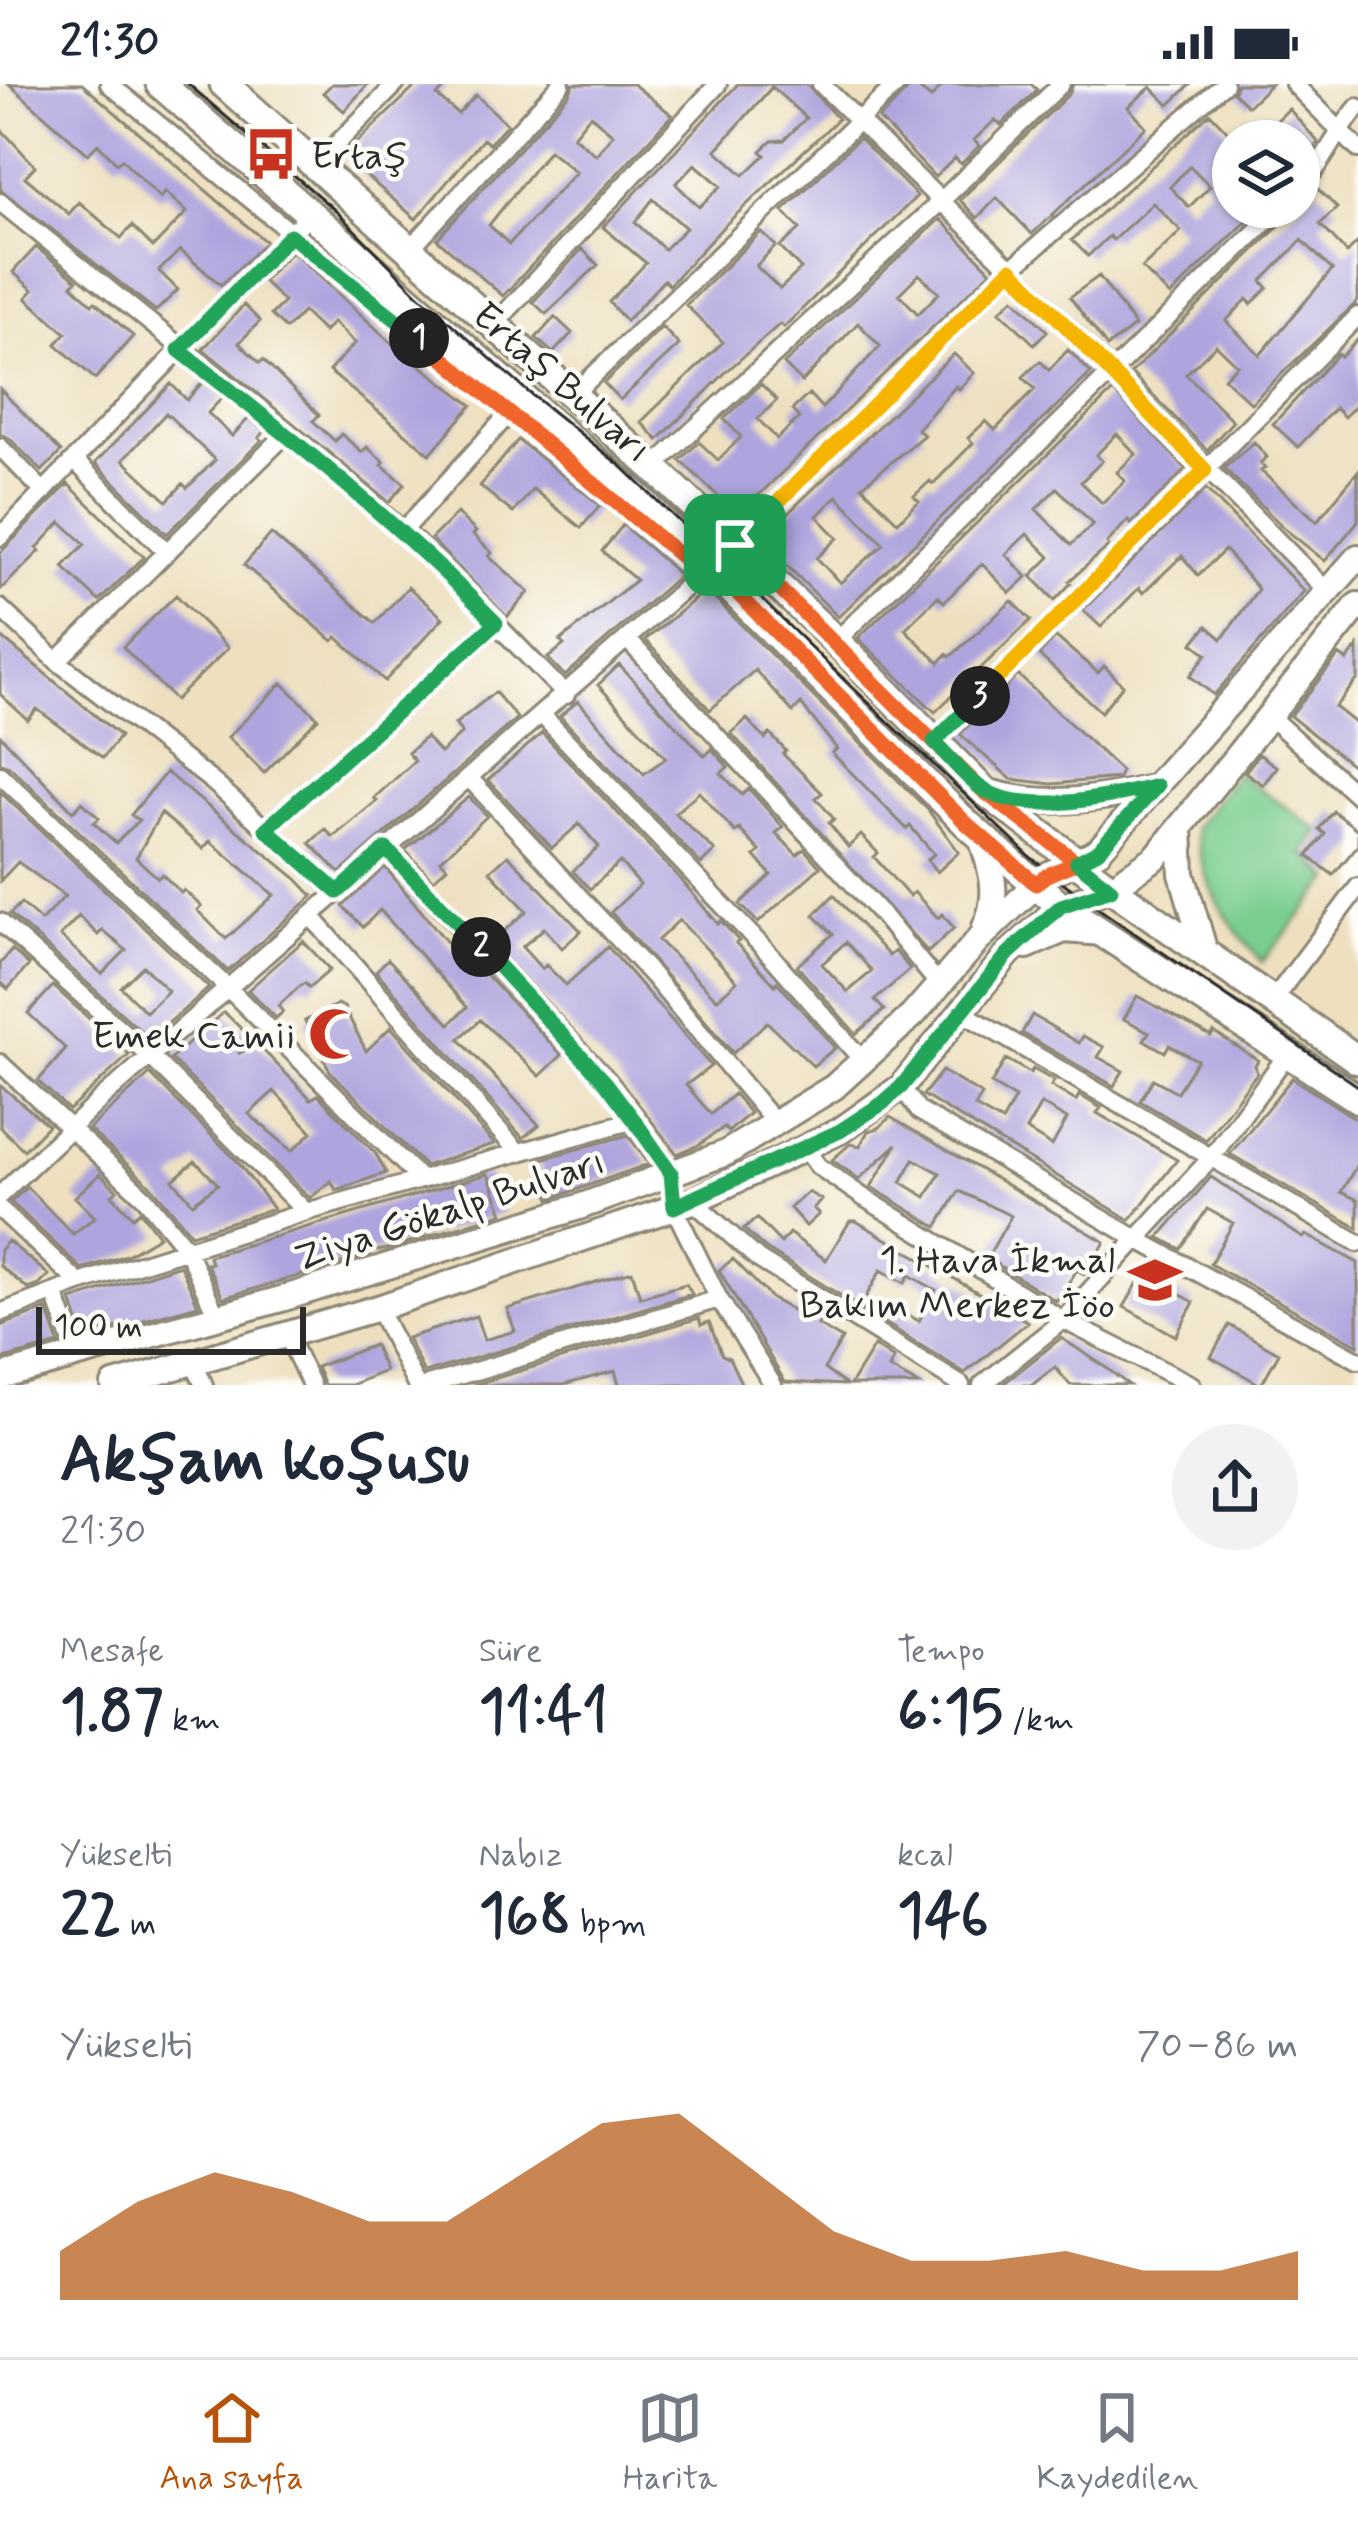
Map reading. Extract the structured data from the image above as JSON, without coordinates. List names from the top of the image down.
{
  "streets": {
    "main road": ["Ertaş Bulvarı", "Ziya Gökalp Bulvarı"]
  },
  "crossings": [
    ["Ertaş Bulvarı", "Ziya Gökalp Bulvarı"]
  ],
  "places": {
    "bus stop": ["Ertaş"],
    "mosque": ["Emek Camii"],
    "school or university": ["1. Hava İkmal Bakım Merkez İöo"]
  },
  "scale_bar": "100 m",
  "page": {
    "status": "21:30",
    "pins": ["1", "3", "2"],
    "scale": "100 m",
    "heading": ["Akşam koşusu", "21:30"],
    "stats": [
      ["Mesafe", "1.87 km"],
      ["Süre", "11:41"],
      ["Tempo", "6:15 /km"],
      ["Yükselti", "22 m"],
      ["Nabız", "168 bpm"],
      ["kcal", "146"]
    ],
    "chart": ["Yükselti", "70–86 m"],
    "tabs": ["Ana sayfa", "Harita", "Kaydedilen"]
  }
}
